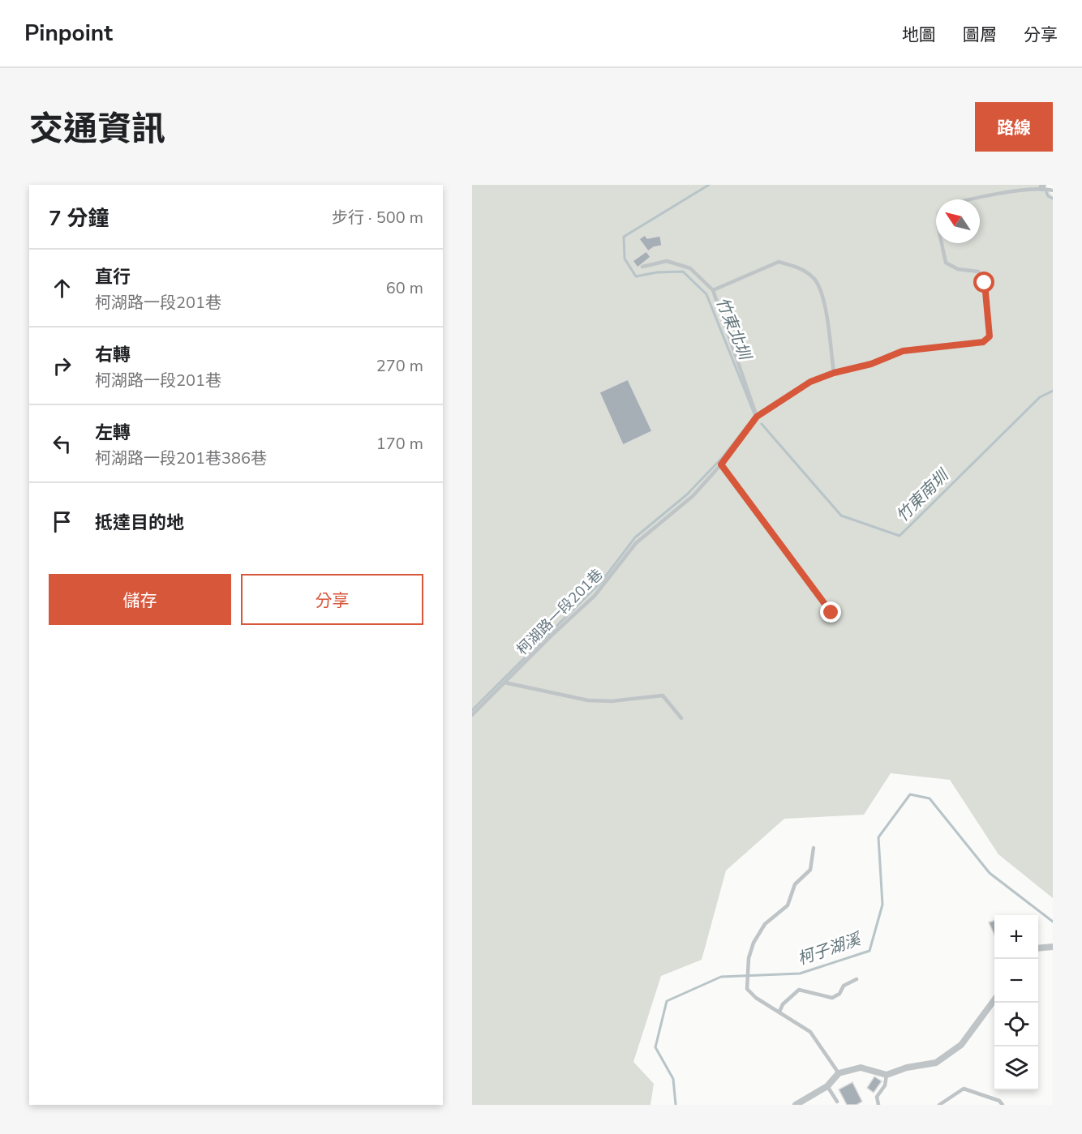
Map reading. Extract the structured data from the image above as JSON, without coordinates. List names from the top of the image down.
{
  "streets": {
    "lane": ["柯湖路一段201巷"]
  },
  "water": ["竹東北圳", "竹東南圳", "柯子湖溪"],
  "north": "top left",
  "page": {
    "header": "Pinpoint",
    "nav": ["地圖", "圖層", "分享"],
    "title": "交通資訊",
    "buttons": [
      "路線",
      ["儲存", "分享"]
    ],
    "heading": ["7 分鐘", "步行 · 500 m"],
    "list": [
      ["直行", "柯湖路一段201巷", "60 m"],
      ["右轉", "柯湖路一段201巷", "270 m"],
      ["左轉", "柯湖路一段201巷386巷", "170 m"],
      "抵達目的地"
    ],
    "map_buttons": ["+", "−"]
  }
}
